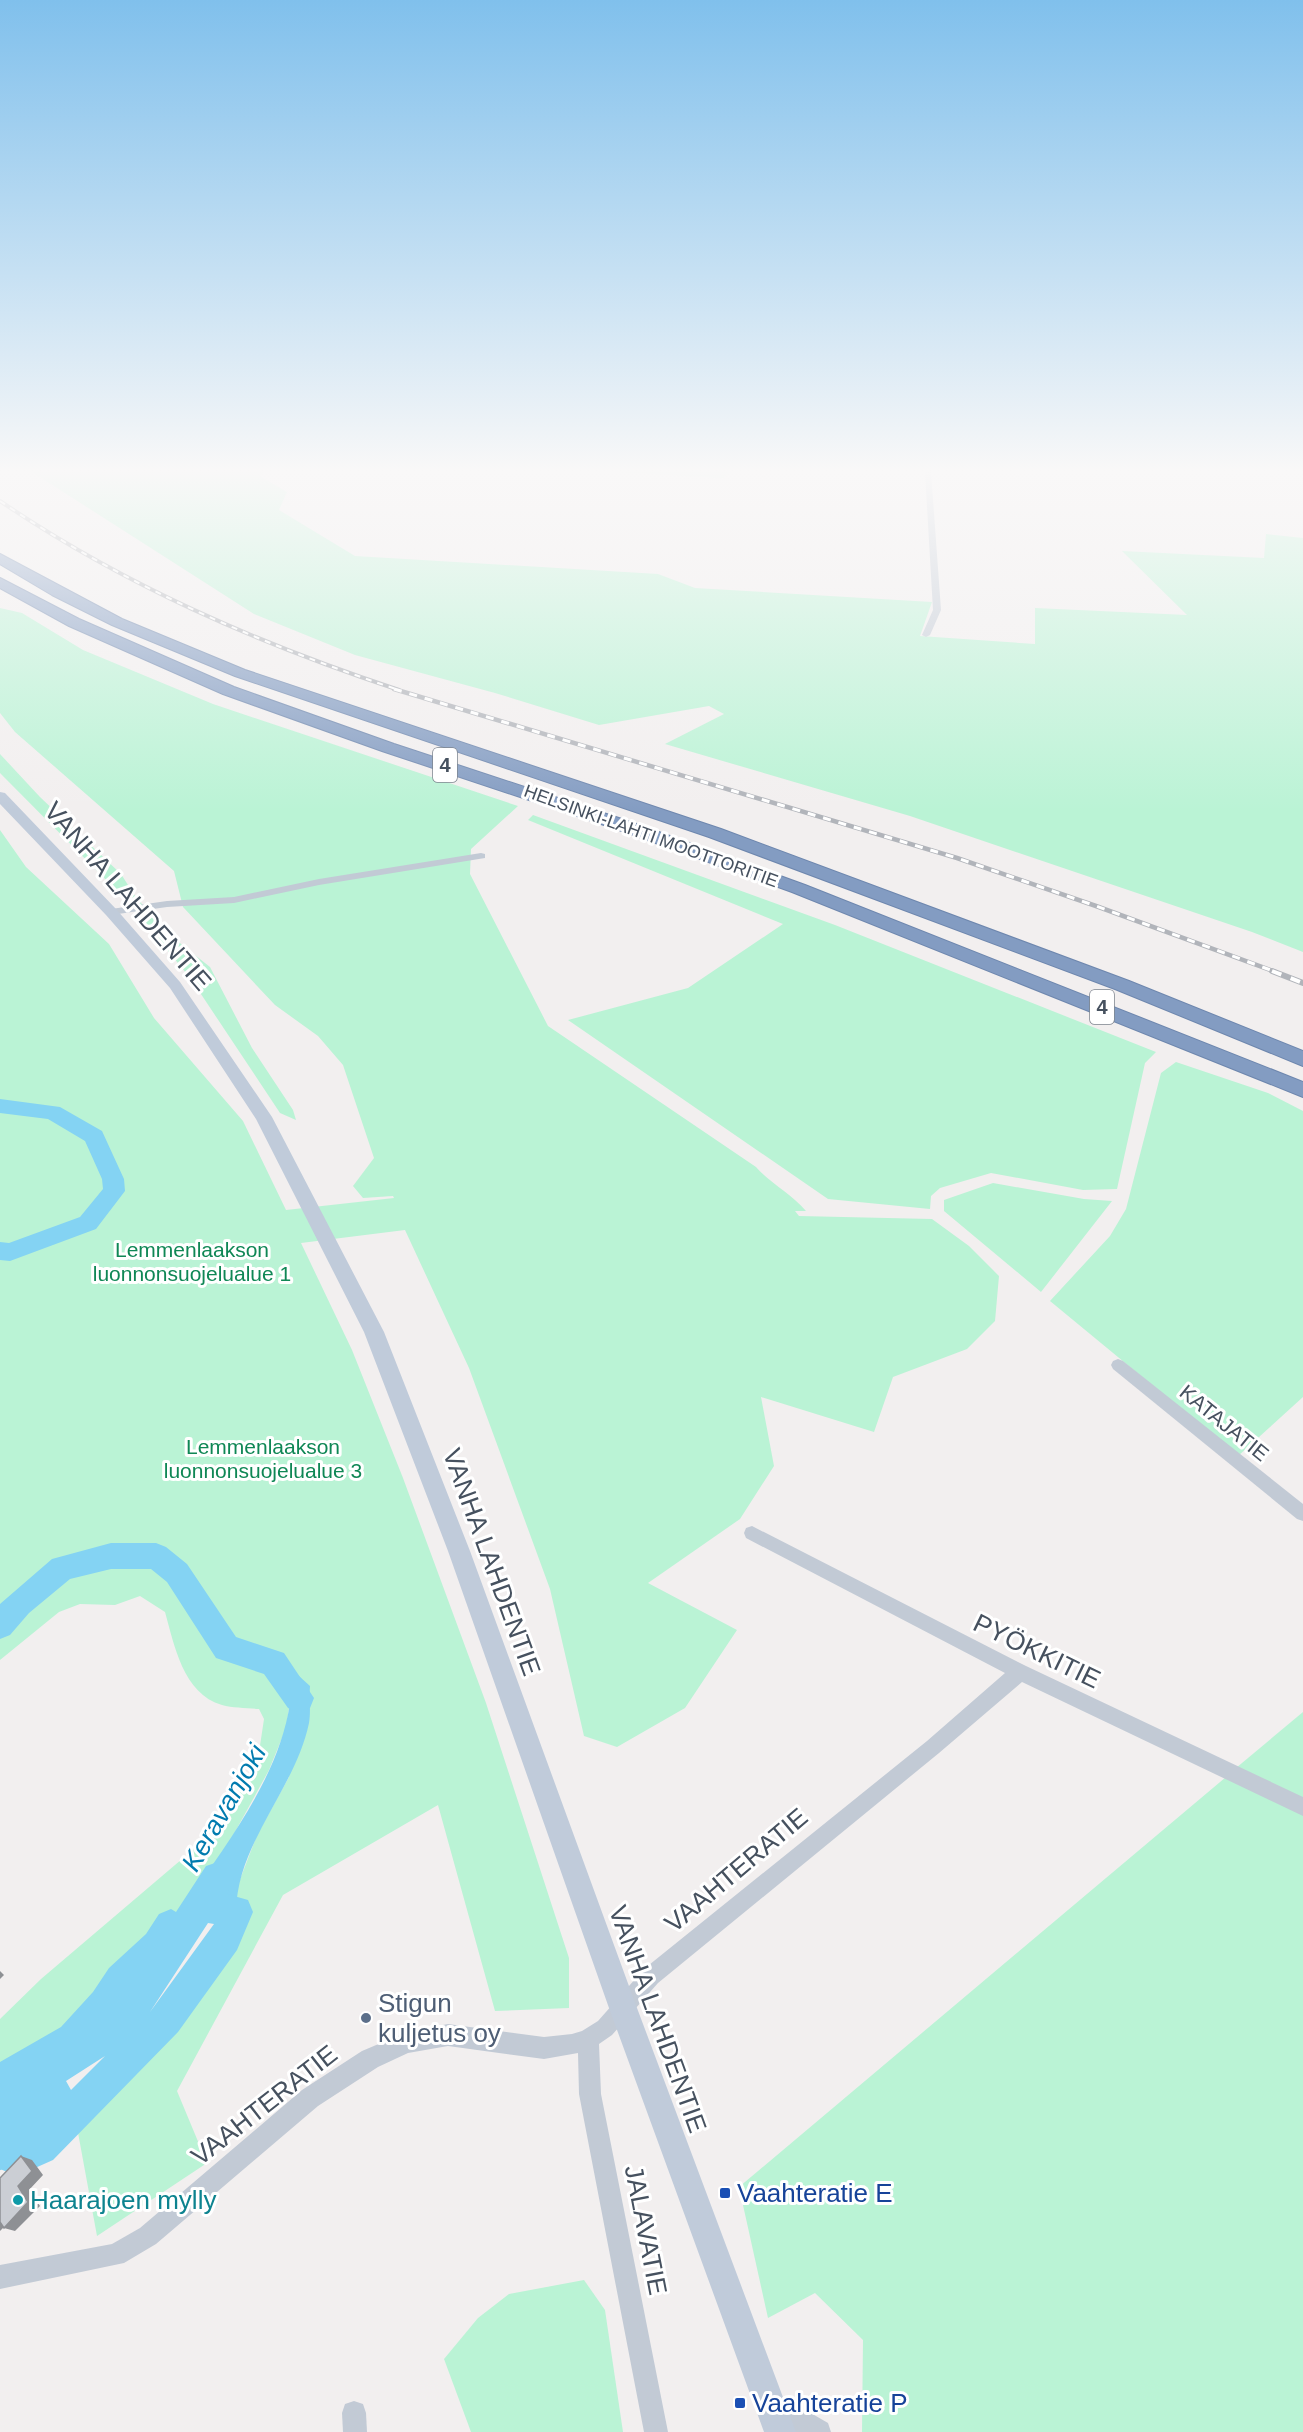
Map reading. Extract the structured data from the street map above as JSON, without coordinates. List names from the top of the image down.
{
  "streets": {
    "highway": ["4", "HELSINKI-LAHTI MOOTTORITIE"],
    "main road": ["VANHA LAHDENTIE"],
    "street": [
      "KATAJATIE",
      "PYÖKKITIE",
      "VAAHTERATIE",
      "JALAVATIE"
    ]
  },
  "crossings": [
    ["VANHA LAHDENTIE", "VAAHTERATIE"],
    ["PYÖKKITIE", "VAAHTERATIE"],
    ["VAAHTERATIE", "JALAVATIE"]
  ],
  "water": ["Keravanjoki"],
  "parks": ["Lemmenlaakson luonnonsuojelualue 1", "Lemmenlaakson luonnonsuojelualue 3"],
  "places": {
    "other": ["Stigun kuljetus oy", "Haarajoen mylly"],
    "transit": ["Vaahteratie E", "Vaahteratie P"]
  }
}
